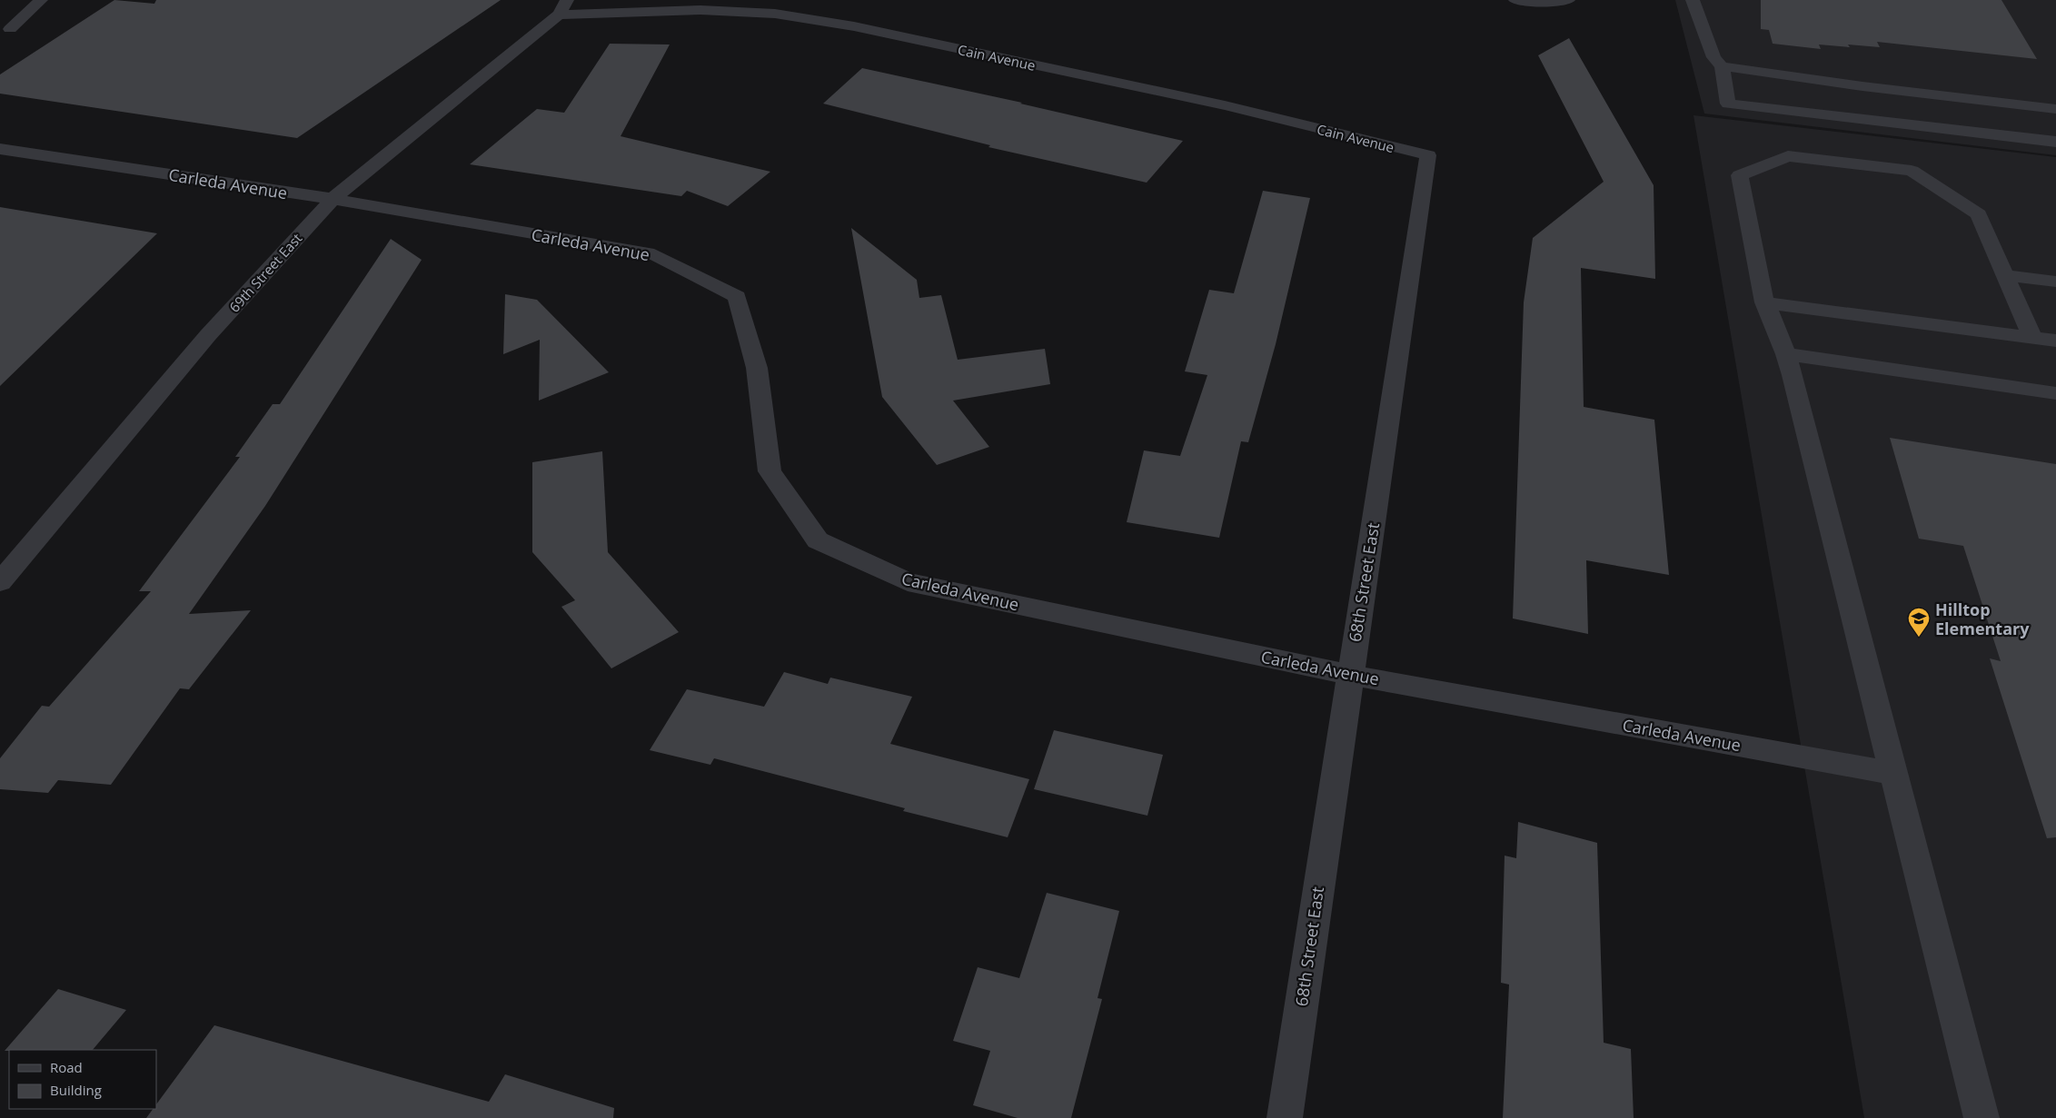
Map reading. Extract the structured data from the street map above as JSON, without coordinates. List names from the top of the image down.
{
  "streets": {
    "street": [
      "Cain Avenue",
      "Carleda Avenue",
      "69th Street East",
      "68th Street East"
    ]
  },
  "crossings": [
    ["Cain Avenue", "69th Street East"],
    ["Cain Avenue", "68th Street East"],
    ["Carleda Avenue", "69th Street East"],
    ["Carleda Avenue", "68th Street East"]
  ],
  "places": {
    "school or university": ["Hilltop Elementary"]
  },
  "legend": ["Road", "Building"]
}
